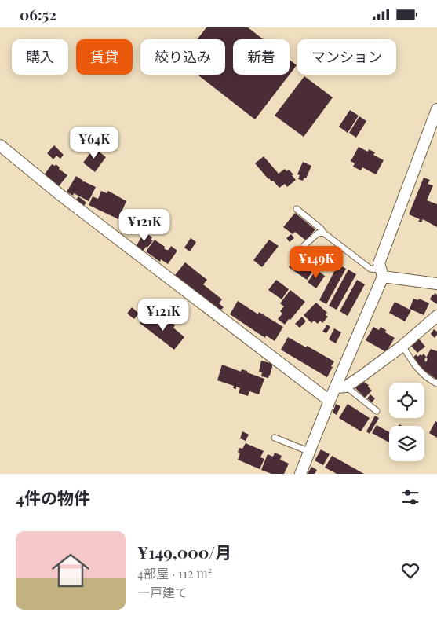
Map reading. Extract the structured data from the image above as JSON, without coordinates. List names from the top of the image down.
{
  "page": {
    "status": "06:52",
    "chip": [
      "購入",
      "賃貸",
      "絞り込み",
      "新着",
      "マンション"
    ],
    "price": [
      "¥64K",
      "¥121K",
      "¥149K",
      "¥121K"
    ],
    "heading": "4件の物件",
    "list": [
      {
        "name": "¥149,000/月",
        "note": "4部屋 · 112 m² · 一戸建て"
      }
    ]
  }
}
